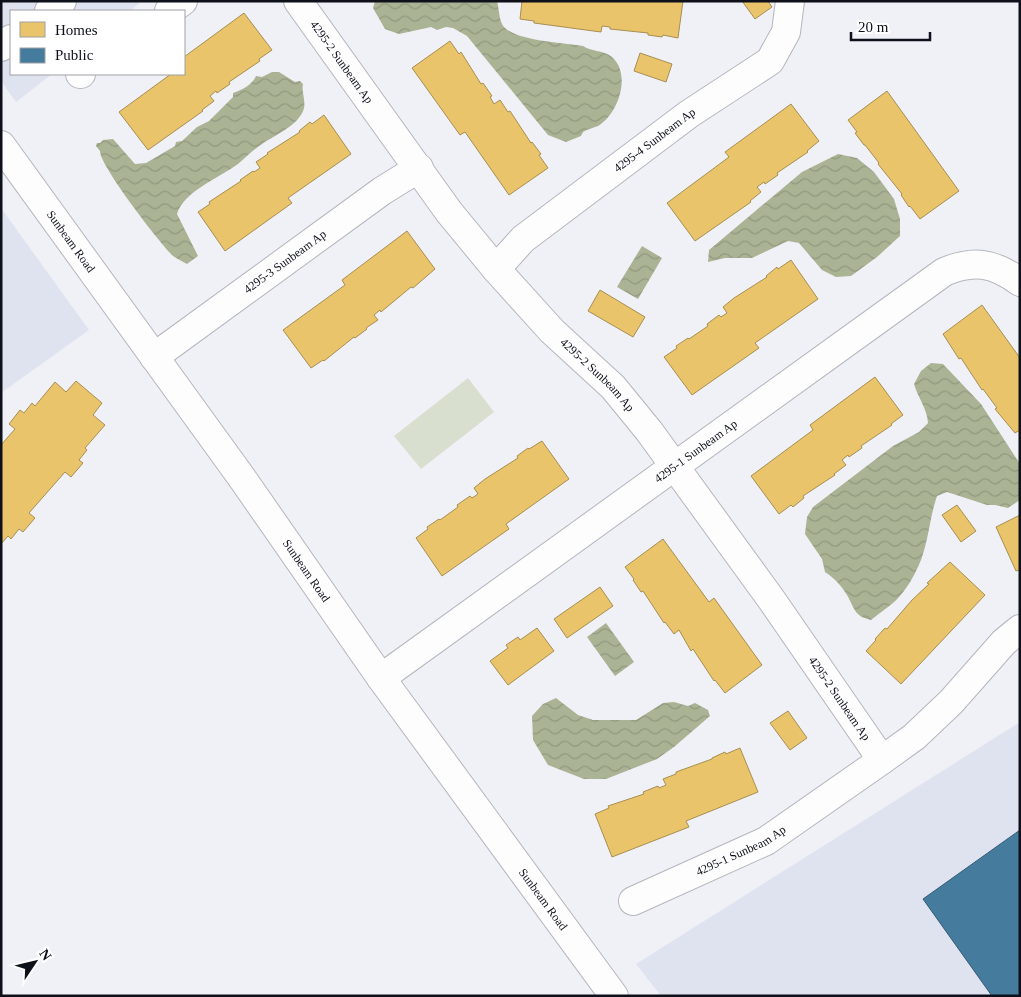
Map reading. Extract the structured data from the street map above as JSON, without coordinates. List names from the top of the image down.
{
  "streets": {
    "street": [
      "4295-2 Sunbeam Ap",
      "4295-4 Sunbeam Ap",
      "Sunbeam Road",
      "4295-3 Sunbeam Ap",
      "4295-1 Sunbeam Ap"
    ]
  },
  "crossings": [
    ["4295-2 Sunbeam Ap", "4295-4 Sunbeam Ap"],
    ["4295-2 Sunbeam Ap", "4295-3 Sunbeam Ap"],
    ["4295-2 Sunbeam Ap", "4295-1 Sunbeam Ap"],
    ["Sunbeam Road", "4295-3 Sunbeam Ap"],
    ["Sunbeam Road", "4295-1 Sunbeam Ap"]
  ],
  "legend": ["Homes", "Public"],
  "scale_bar": "20 m",
  "north": "top right"
}
